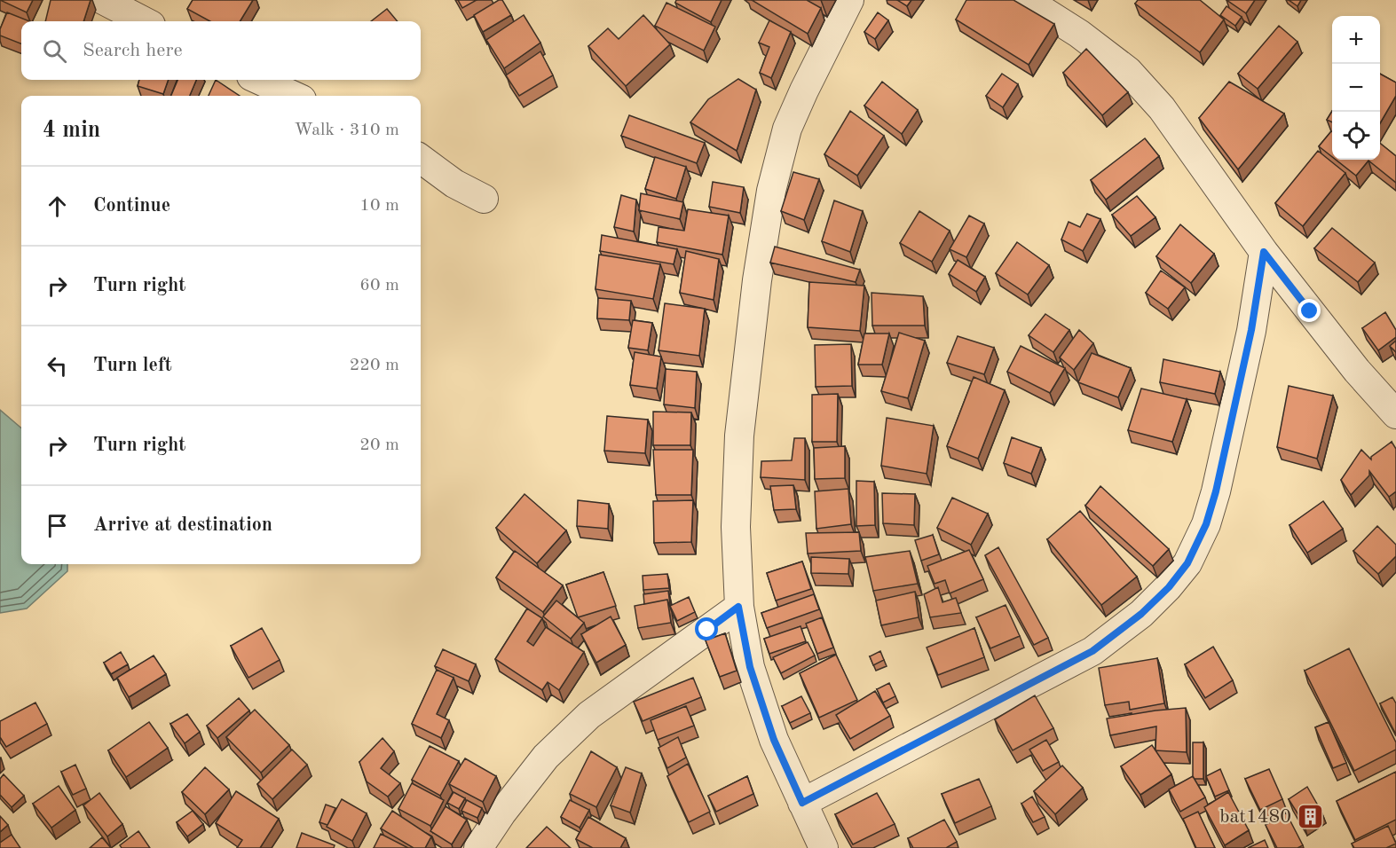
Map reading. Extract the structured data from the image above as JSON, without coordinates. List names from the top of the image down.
{
  "places": {
    "building": ["bat1480"]
  },
  "page": {
    "map_buttons": ["+", "−"],
    "search": "Search here",
    "heading": ["4 min", "Walk · 310 m"],
    "list": [
      ["Continue", "10 m"],
      ["Turn right", "60 m"],
      ["Turn left", "220 m"],
      ["Turn right", "20 m"],
      "Arrive at destination"
    ]
  }
}
